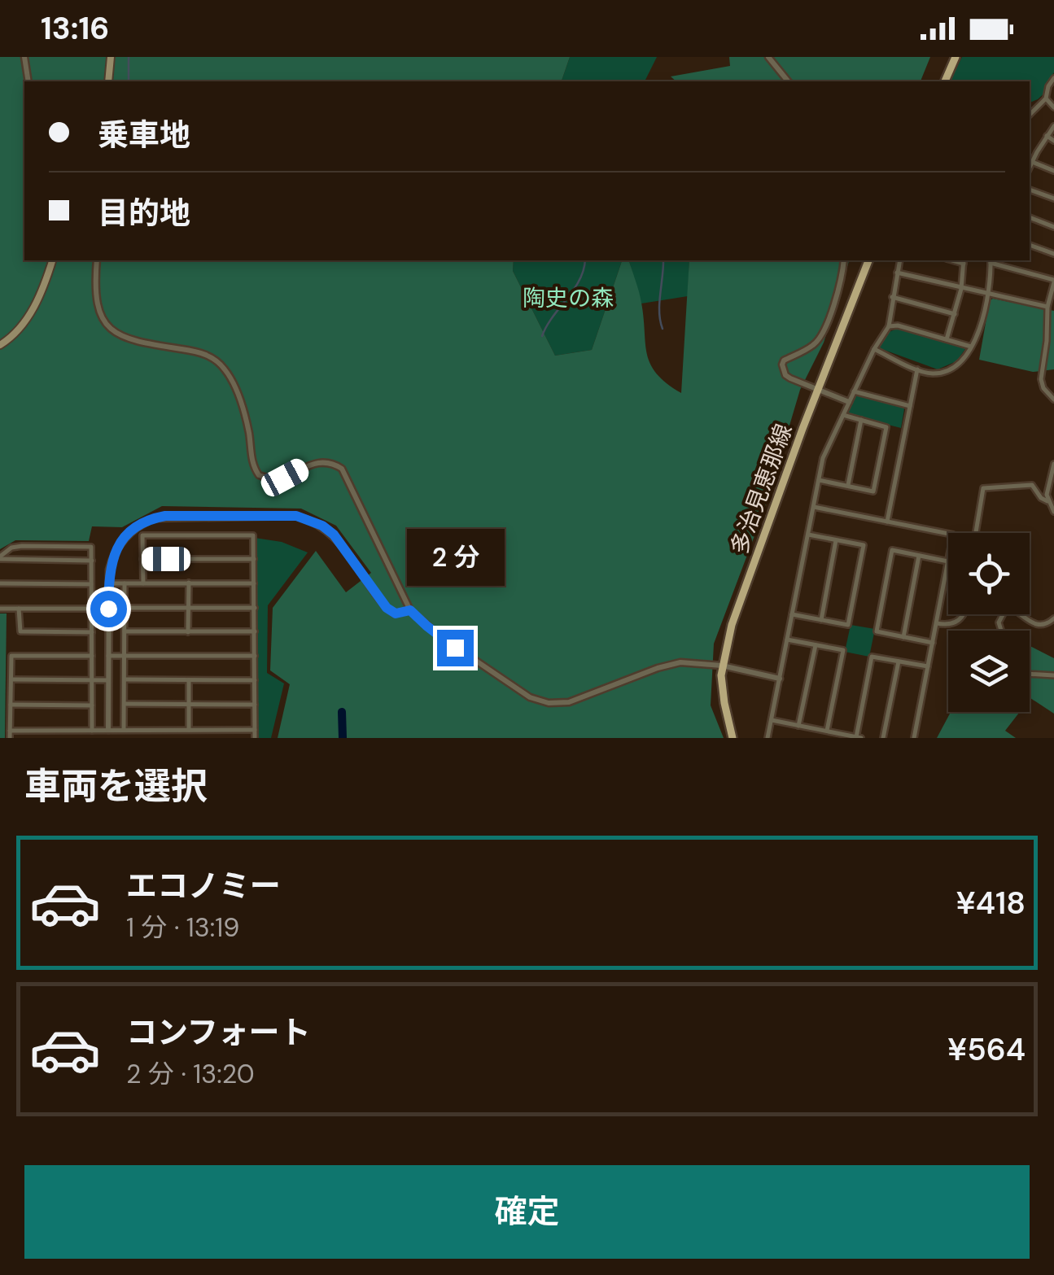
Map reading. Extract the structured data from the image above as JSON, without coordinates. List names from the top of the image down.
{
  "streets": {
    "main road": ["多治見恵那線"]
  },
  "parks": ["陶史の森"],
  "page": {
    "status": "13:16",
    "banner": ["乗車地", "目的地"],
    "bubble": "2 分",
    "heading": "車両を選択",
    "list": [
      {
        "name": "エコノミー",
        "note": "1 分 · 13:19",
        "value": "¥418"
      },
      {
        "name": "コンフォート",
        "note": "2 分 · 13:20",
        "value": "¥564"
      }
    ],
    "buttons": "確定"
  }
}
